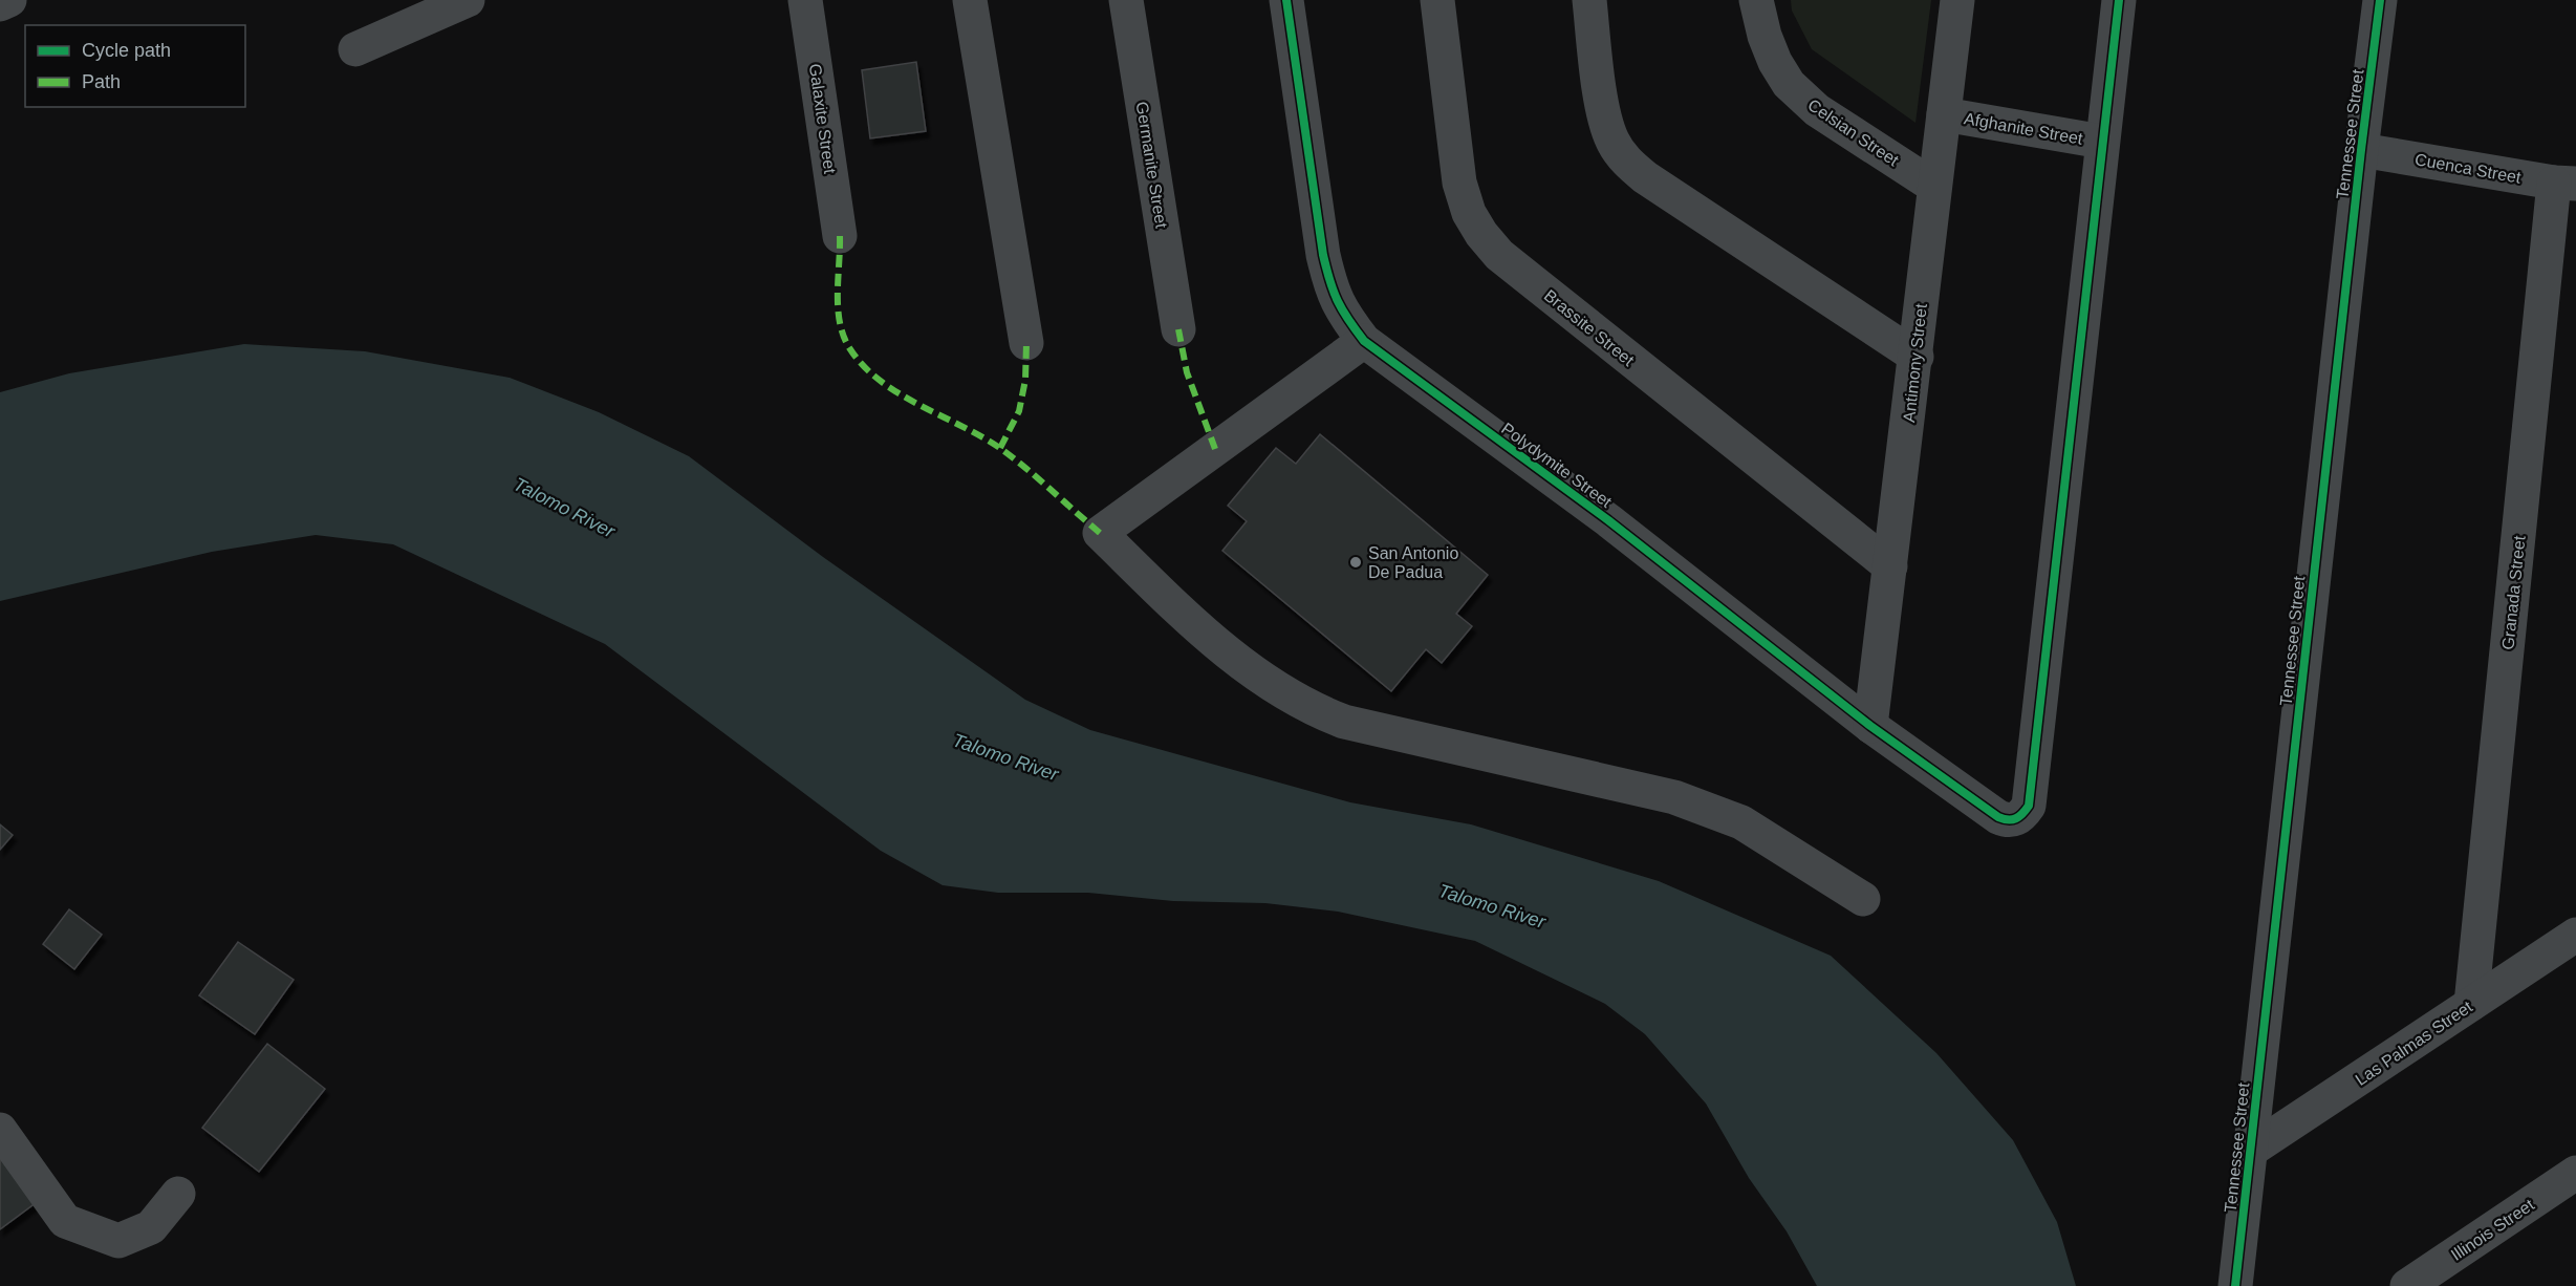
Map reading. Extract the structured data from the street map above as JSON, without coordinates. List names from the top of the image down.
{
  "streets": {
    "street": [
      "Galaxite Street",
      "Afghanite Street",
      "Celsian Street",
      "Tennessee Street",
      "Germanite Street",
      "Cuenca Street",
      "Brassite Street",
      "Antimony Street",
      "Polydymite Street",
      "Granada Street",
      "Las Palmas Street",
      "Illinois Street"
    ]
  },
  "crossings": [
    ["Afghanite Street", "Antimony Street"],
    ["Afghanite Street", "Polydymite Street"],
    ["Celsian Street", "Antimony Street"],
    ["Tennessee Street", "Cuenca Street"],
    ["Tennessee Street", "Las Palmas Street"],
    ["Cuenca Street", "Granada Street"],
    ["Brassite Street", "Antimony Street"],
    ["Antimony Street", "Polydymite Street"],
    ["Granada Street", "Las Palmas Street"]
  ],
  "water": ["Talomo River"],
  "places": ["San Antonio De Padua"],
  "legend": ["Cycle path", "Path"]
}
